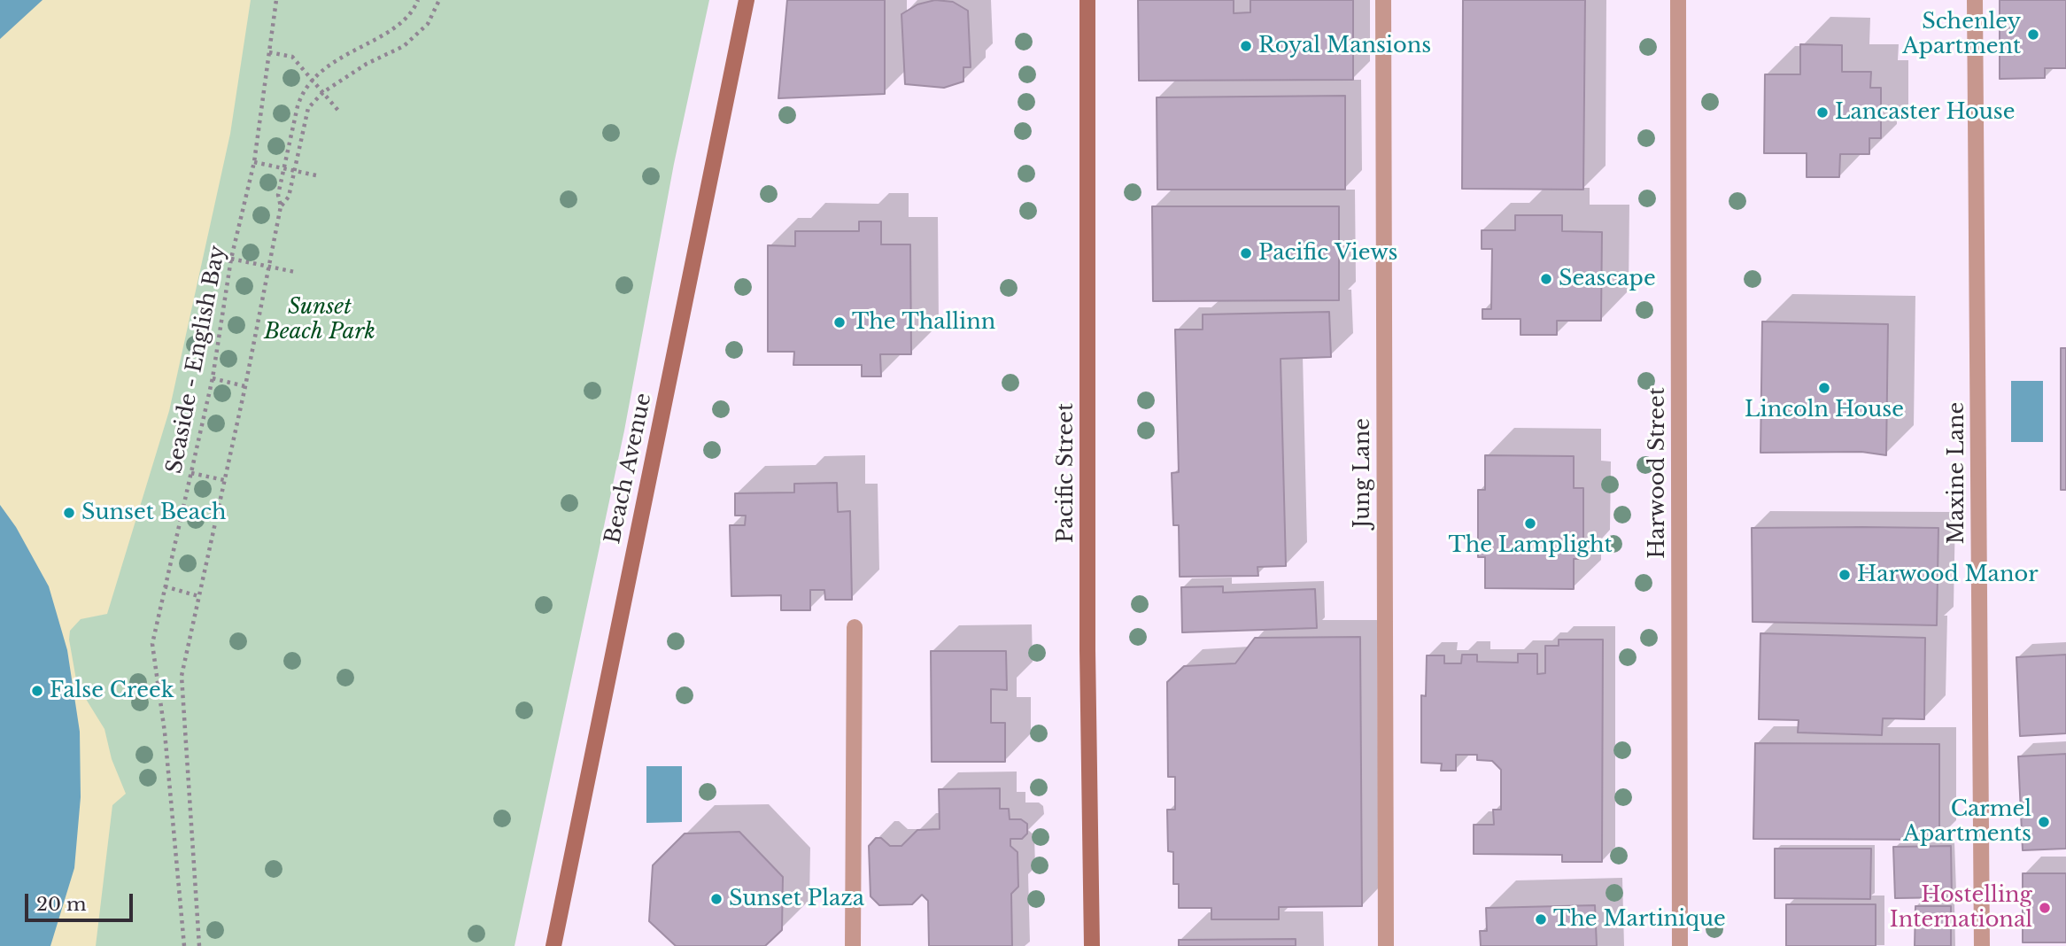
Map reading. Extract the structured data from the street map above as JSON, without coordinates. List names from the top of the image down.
{
  "streets": {
    "street": [
      "Beach Avenue",
      "Pacific Street",
      "Jung Lane",
      "Harwood Street",
      "Maxine Lane"
    ],
    "path": ["Seaside - English Bay"]
  },
  "parks": ["Sunset Beach Park"],
  "places": [
    "Schenley Apartment",
    "Royal Mansions",
    "Lancaster House",
    "Pacific Views",
    "Seascape",
    "The Thallinn",
    "Lincoln House",
    "Sunset Beach",
    "The Lamplight",
    "Harwood Manor",
    "False Creek",
    "Carmel Apartments",
    "Sunset Plaza",
    "Hostelling International",
    "The Martinique"
  ],
  "scale_bar": "20 m"
}
